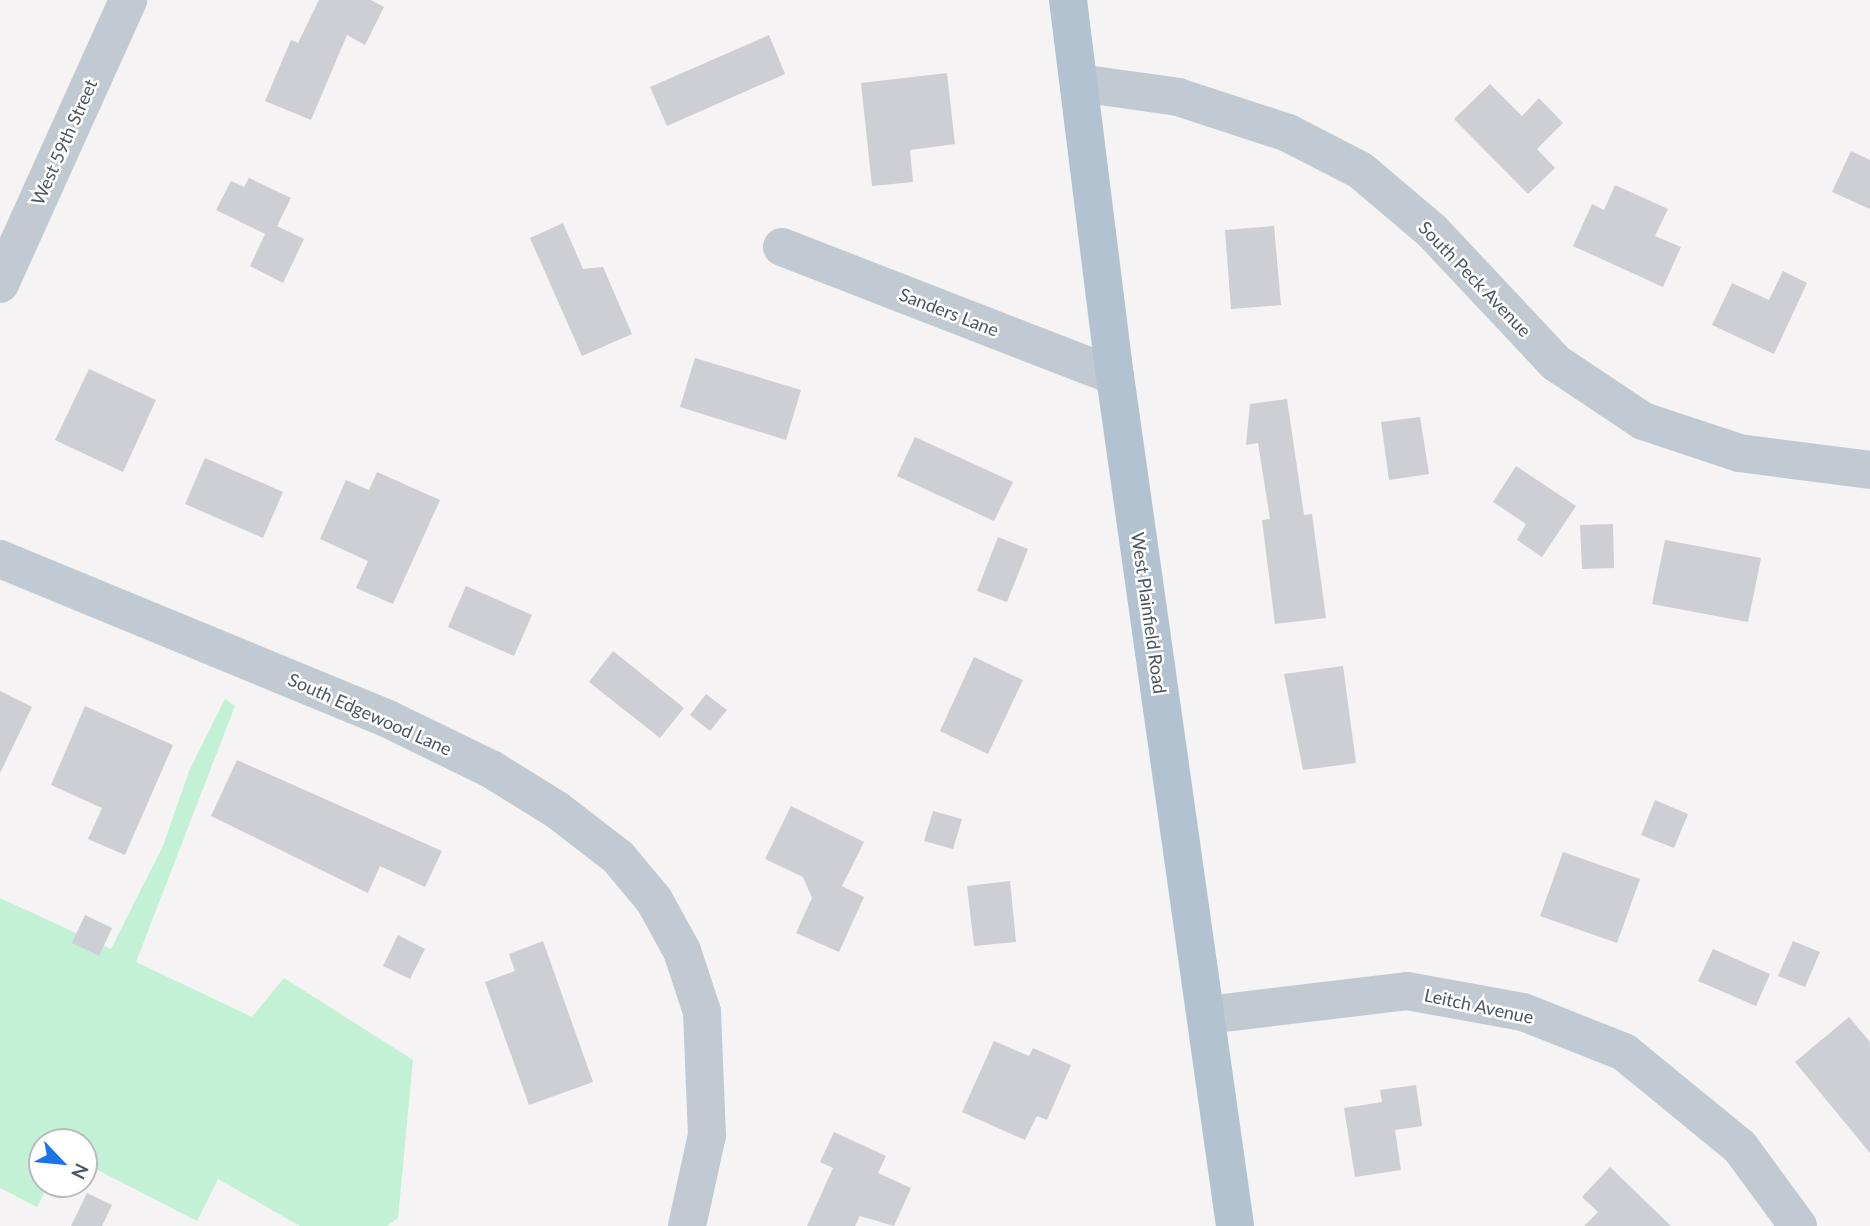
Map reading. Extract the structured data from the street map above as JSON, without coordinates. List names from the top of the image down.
{
  "streets": {
    "main road": ["West Plainfield Road"],
    "street": [
      "West 59th Street",
      "South Peck Avenue",
      "Sanders Lane",
      "South Edgewood Lane",
      "Leitch Avenue"
    ]
  },
  "crossings": [
    ["South Peck Avenue", "West Plainfield Road"],
    ["Sanders Lane", "West Plainfield Road"],
    ["West Plainfield Road", "Leitch Avenue"]
  ],
  "north": "bottom right"
}
